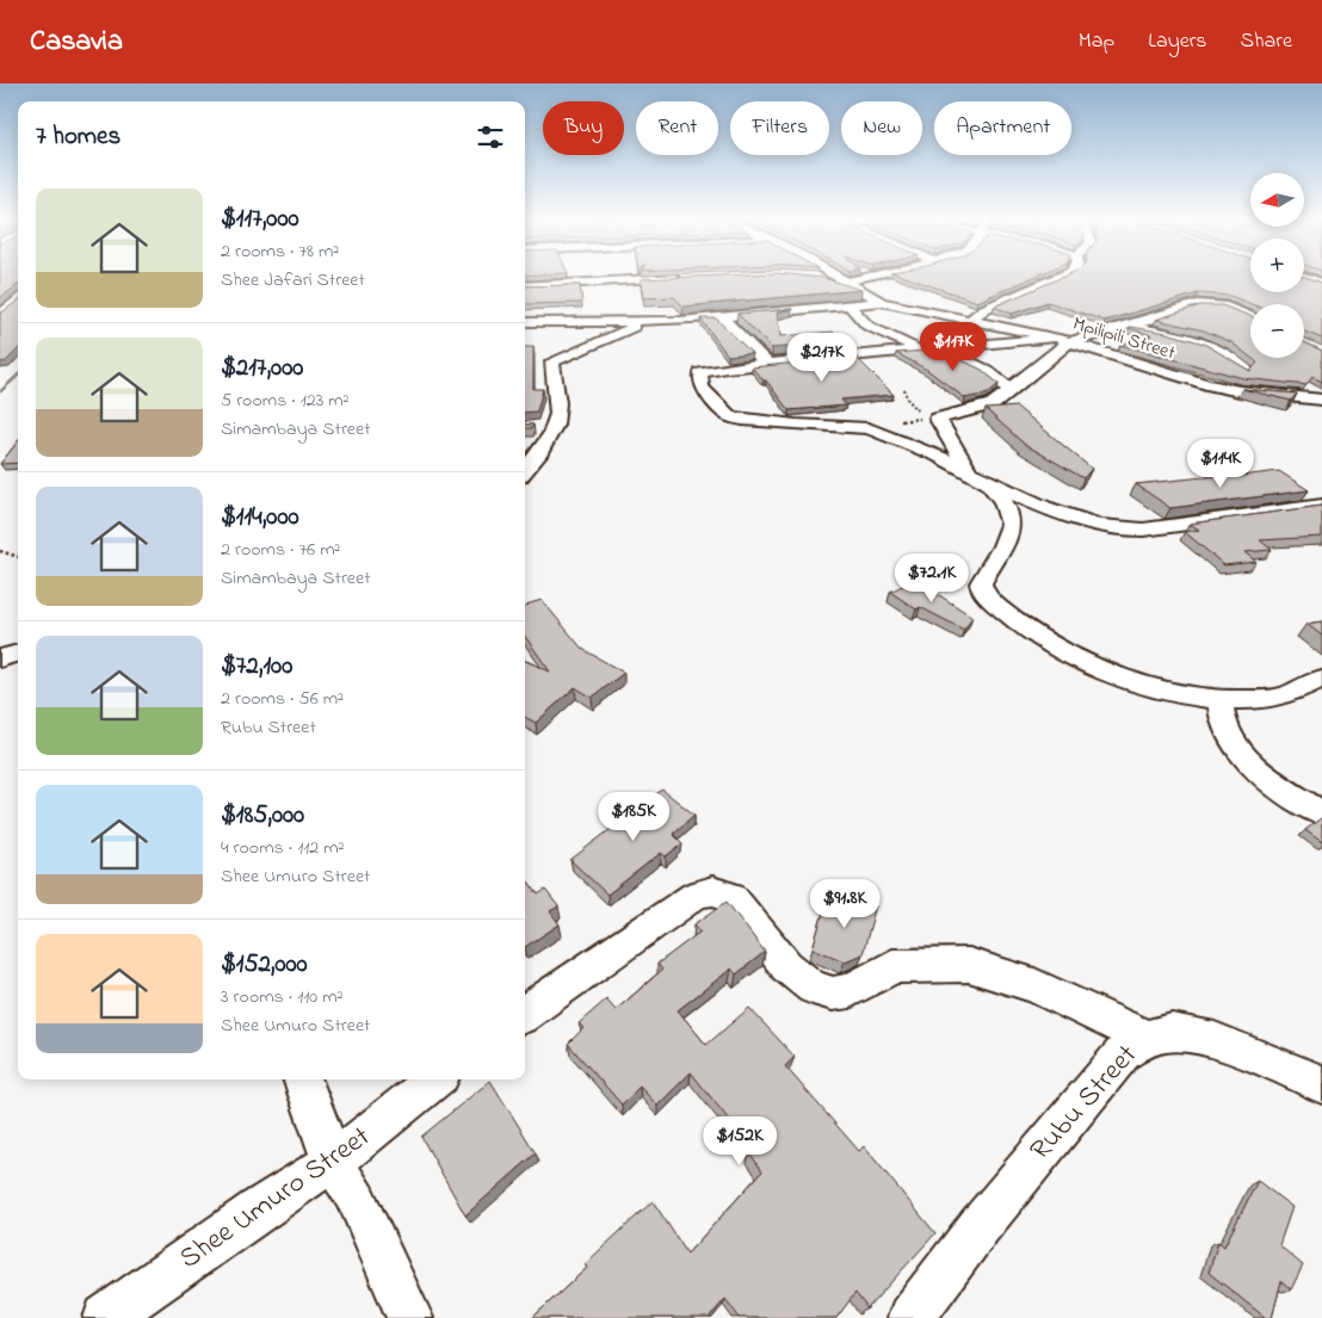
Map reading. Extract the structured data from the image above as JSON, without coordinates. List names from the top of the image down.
{
  "streets": {
    "street": ["Mpilipili Street", "Rubu Street", "Shee Umuro Street"]
  },
  "north": "left",
  "page": {
    "header": "Casavia",
    "nav": ["Map", "Layers", "Share"],
    "chip": [
      "Buy",
      "Rent",
      "Filters",
      "New",
      "Apartment"
    ],
    "heading": "7 homes",
    "map_buttons": ["+", "−"],
    "list": [
      {
        "name": "$117,000",
        "note": "2 rooms · 78 m² · Shee Jafari Street"
      },
      {
        "name": "$217,000",
        "note": "5 rooms · 123 m² · Simambaya Street"
      },
      {
        "name": "$114,000",
        "note": "2 rooms · 76 m² · Simambaya Street"
      },
      {
        "name": "$72,100",
        "note": "2 rooms · 56 m² · Rubu Street"
      },
      {
        "name": "$185,000",
        "note": "4 rooms · 112 m² · Shee Umuro Street"
      },
      {
        "name": "$152,000",
        "note": "3 rooms · 110 m² · Shee Umuro Street"
      }
    ],
    "price": [
      "$117K",
      "$217K",
      "$114K",
      "$72.1K",
      "$185K",
      "$91.8K",
      "$152K"
    ]
  }
}
